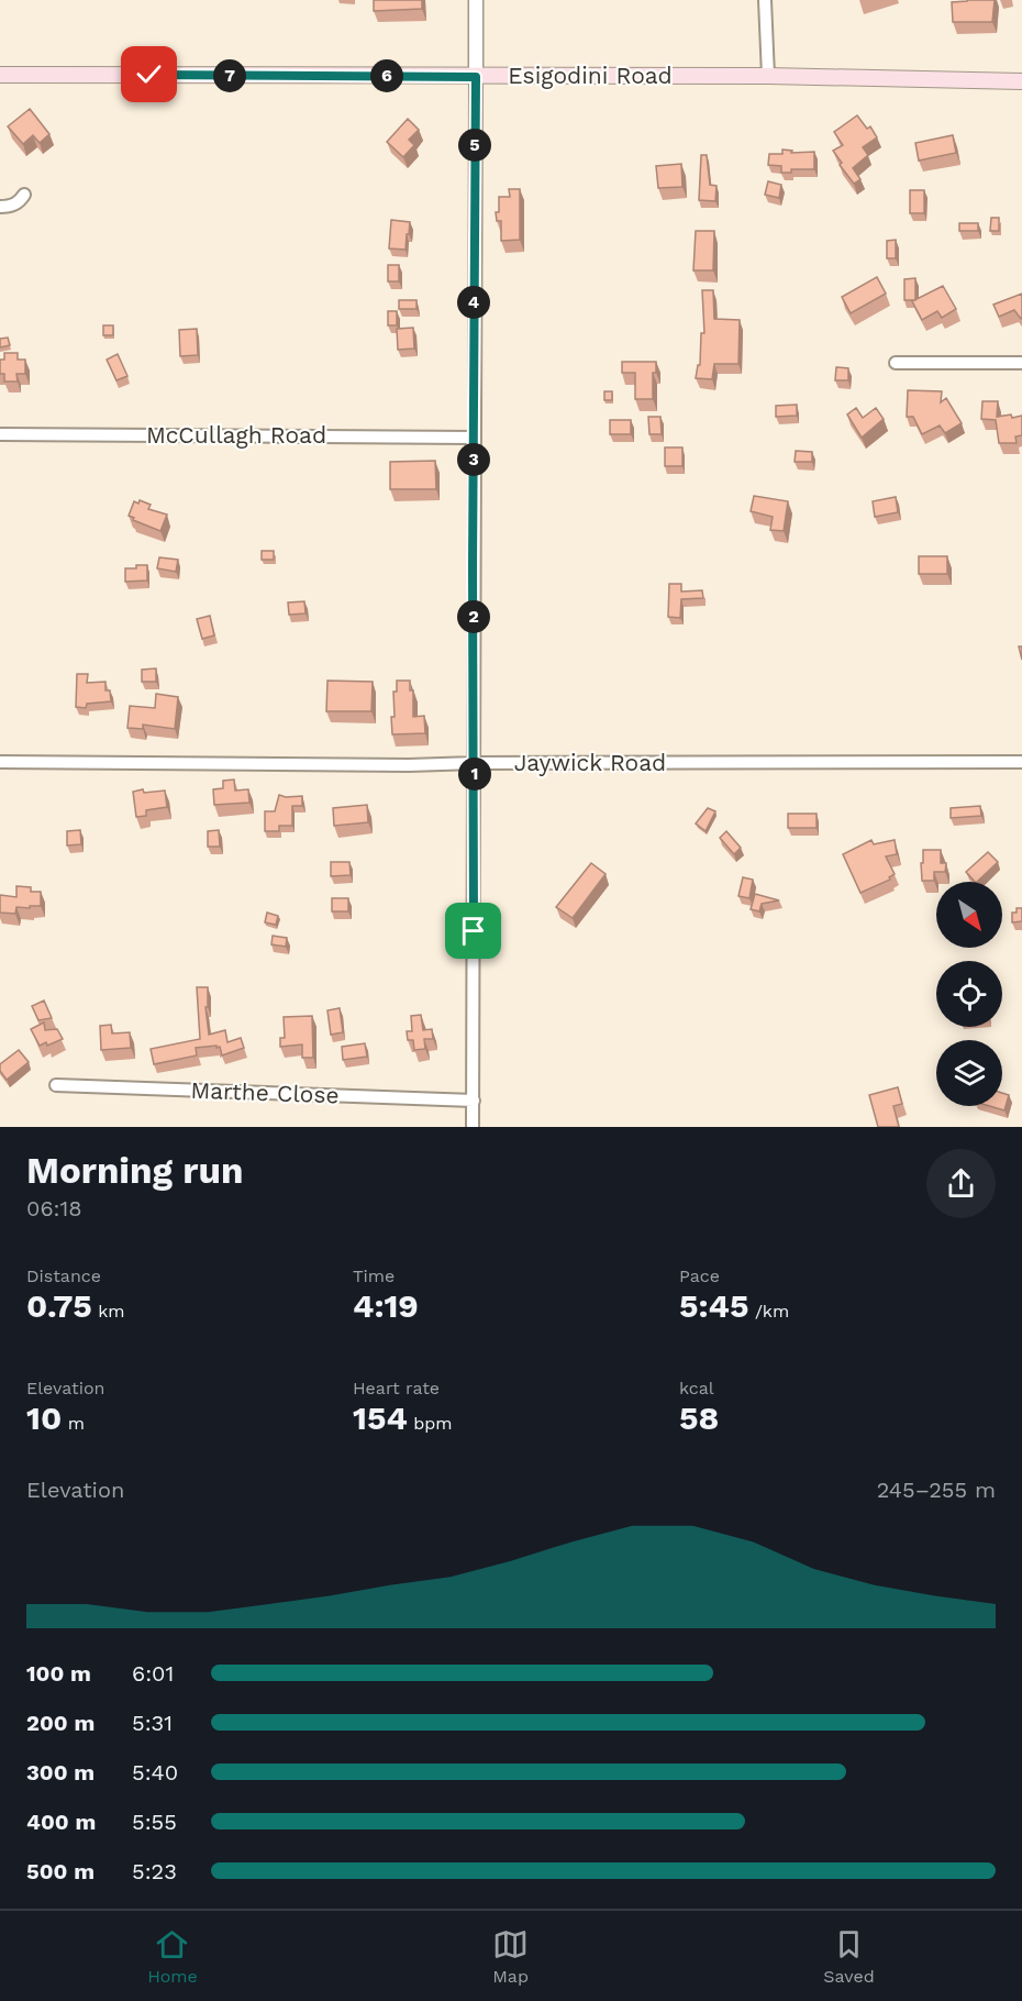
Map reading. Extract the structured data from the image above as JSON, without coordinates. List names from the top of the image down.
{
  "streets": {
    "main road": ["Esigodini Road"],
    "street": ["McCullagh Road", "Jaywick Road", "Marthe Close"]
  },
  "north": "bottom right",
  "page": {
    "pins": [
      "6",
      "7",
      "5",
      "4",
      "3",
      "2",
      "1"
    ],
    "heading": ["Morning run", "06:18"],
    "stats": [
      ["Distance", "0.75 km"],
      ["Time", "4:19"],
      ["Pace", "5:45 /km"],
      ["Elevation", "10 m"],
      ["Heart rate", "154 bpm"],
      ["kcal", "58"]
    ],
    "chart": ["Elevation", "245–255 m"],
    "list": [
      {
        "name": "100 m",
        "note": "6:01"
      },
      {
        "name": "200 m",
        "note": "5:31"
      },
      {
        "name": "300 m",
        "note": "5:40"
      },
      {
        "name": "400 m",
        "note": "5:55"
      },
      {
        "name": "500 m",
        "note": "5:23"
      }
    ],
    "tabs": ["Home", "Map", "Saved"]
  }
}
